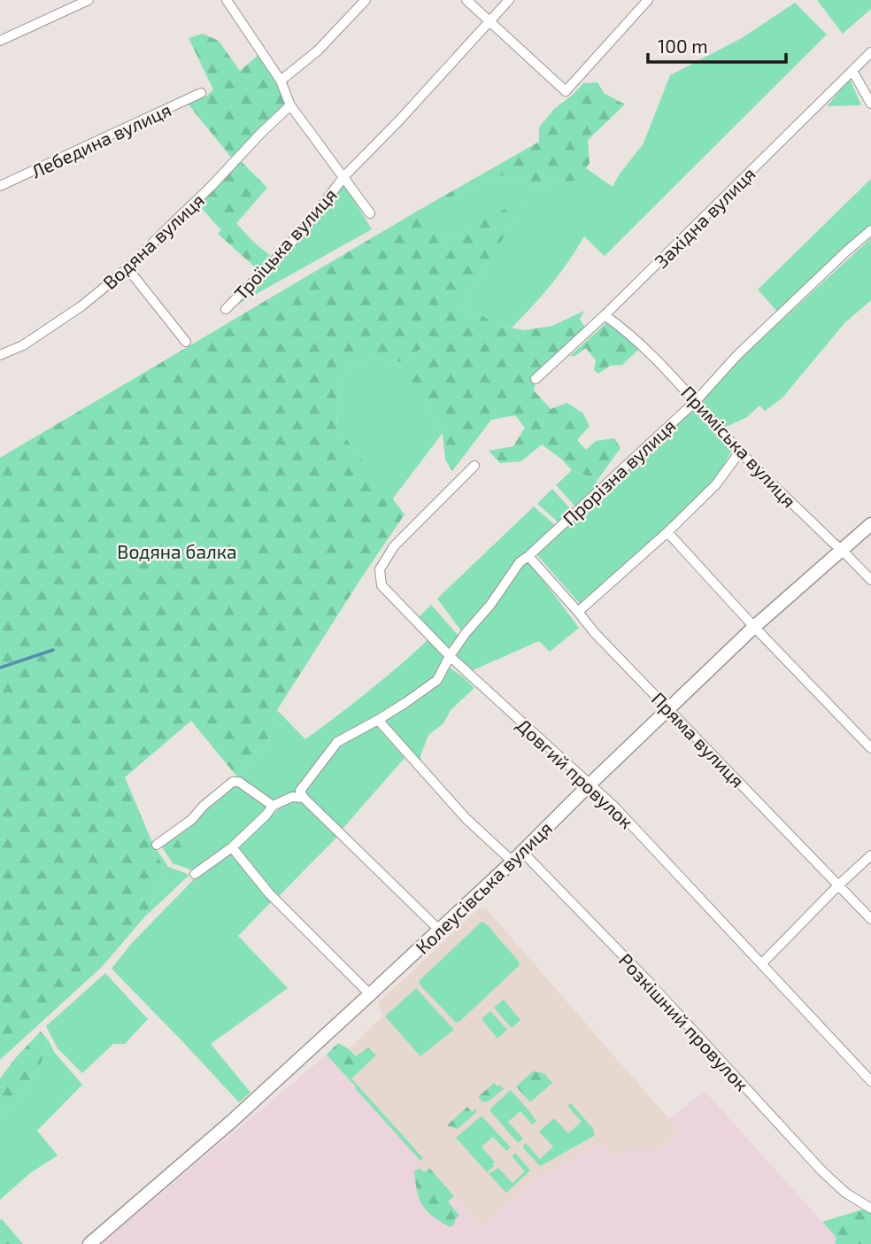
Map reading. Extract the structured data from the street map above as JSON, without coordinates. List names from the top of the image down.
{
  "streets": {
    "street": [
      "Лебедина вулиця",
      "Західна вулиця",
      "Водяна вулиця",
      "Троїцька вулиця",
      "Приміська вулиця",
      "Прорізна вулиця",
      "Пряма вулиця",
      "Довгий провулок",
      "Колеусівська вулиця",
      "Розкішний провулок"
    ]
  },
  "crossings": [
    ["Західна вулиця", "Приміська вулиця"],
    ["Приміська вулиця", "Прорізна вулиця"],
    ["Приміська вулиця", "Колеусівська вулиця"],
    ["Прорізна вулиця", "Пряма вулиця"],
    ["Прорізна вулиця", "Довгий провулок"],
    ["Пряма вулиця", "Колеусівська вулиця"],
    ["Довгий провулок", "Колеусівська вулиця"],
    ["Колеусівська вулиця", "Розкішний провулок"]
  ],
  "parks": ["Водяна балка"],
  "scale_bar": "100 m"
}
